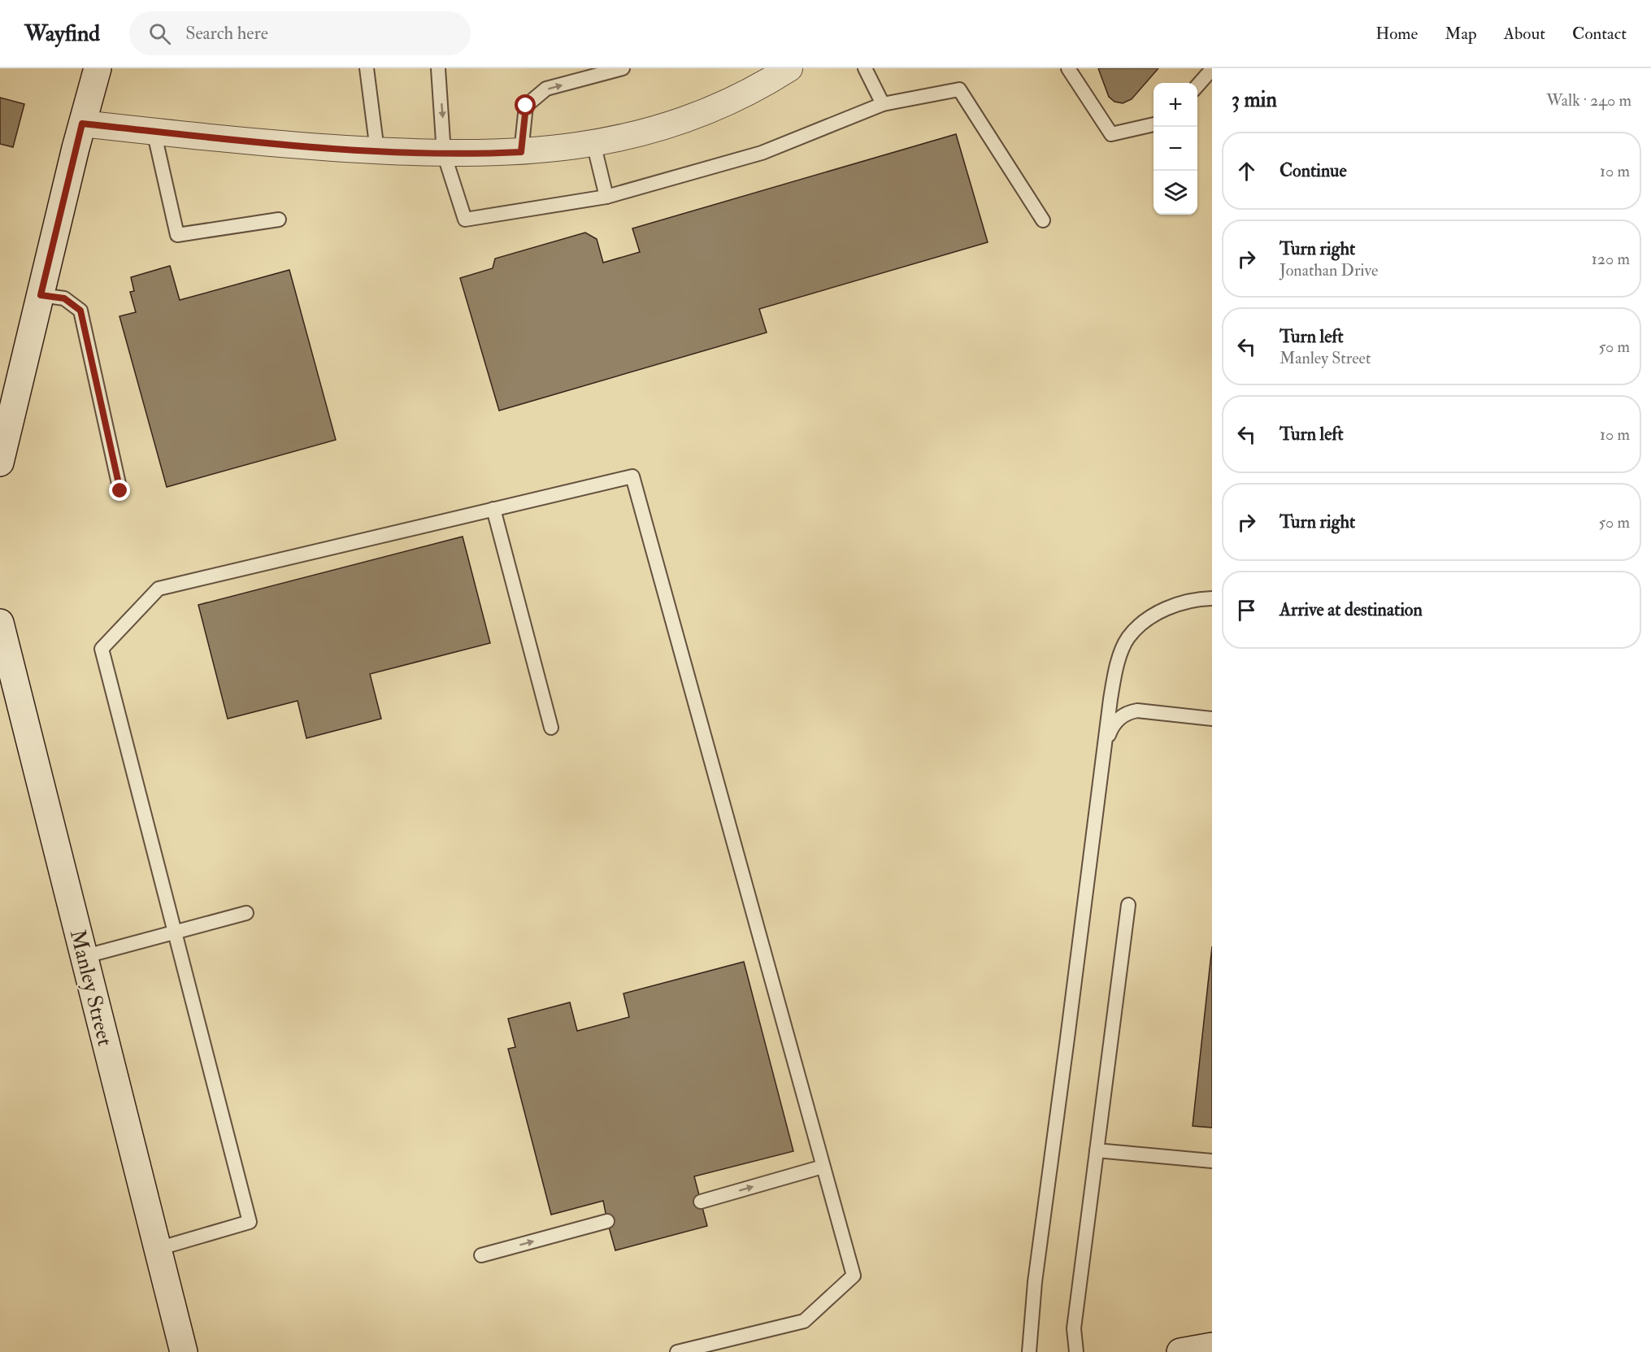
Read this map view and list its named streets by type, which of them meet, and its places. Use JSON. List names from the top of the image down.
{
  "streets": {
    "main road": ["Manley Street"]
  },
  "page": {
    "header": "Wayfind",
    "search": "Search here",
    "nav": [
      "Home",
      "Map",
      "About",
      "Contact"
    ],
    "heading": ["3 min", "Walk · 240 m"],
    "map_buttons": ["+", "−"],
    "list": [
      ["Continue", "10 m"],
      ["Turn right", "Jonathan Drive", "120 m"],
      ["Turn left", "Manley Street", "50 m"],
      ["Turn left", "10 m"],
      ["Turn right", "50 m"],
      "Arrive at destination"
    ]
  }
}
